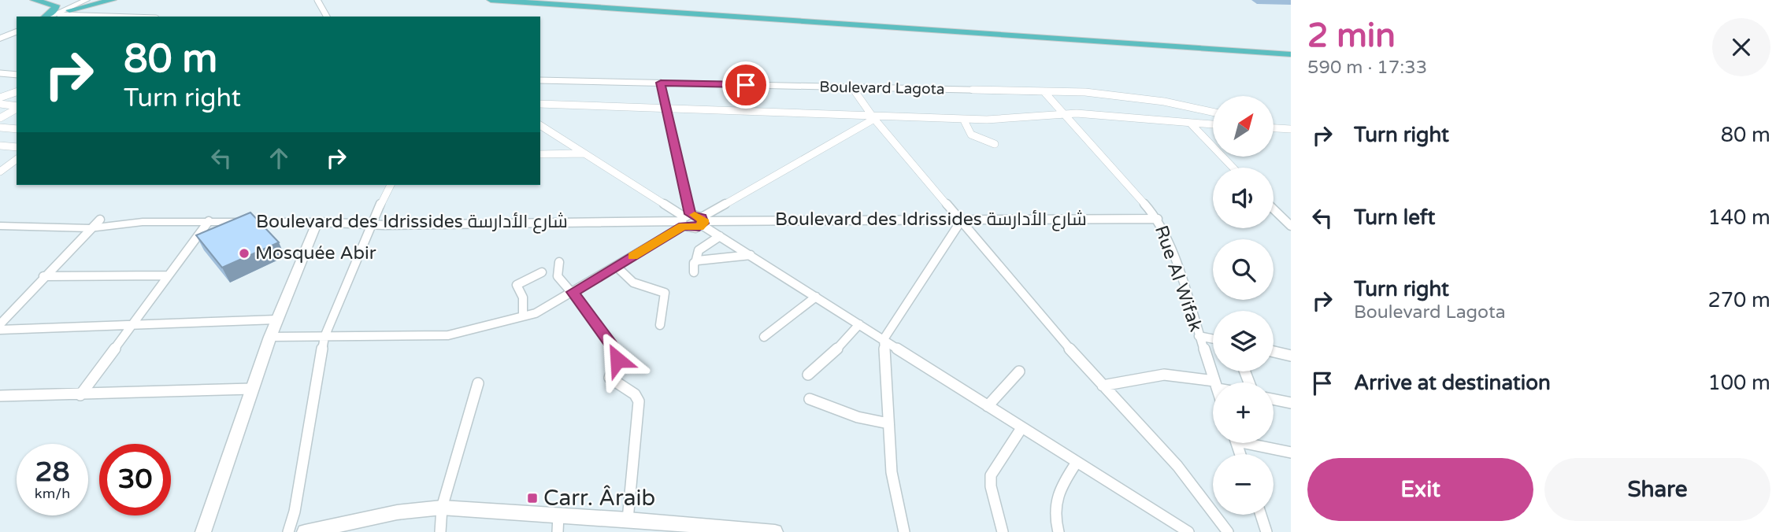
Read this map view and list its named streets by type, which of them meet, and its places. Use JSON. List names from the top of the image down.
{
  "streets": {
    "street": ["Boulevard Lagota", "Boulevard des Idrissides شارع الأدارسة", "Rue Al Wifak"]
  },
  "crossings": [
    ["Boulevard Lagota", "Rue Al Wifak"],
    ["Boulevard des Idrissides شارع الأدارسة", "Rue Al Wifak"]
  ],
  "places": {
    "other": ["Mosquée Abir"],
    "transit": ["Carr. Âraib"]
  },
  "north": "top right",
  "page": {
    "heading": ["2 min", "590 m · 17:33"],
    "turn": ["80 m", "Turn right"],
    "list": [
      {
        "name": "Turn right",
        "value": "80 m"
      },
      {
        "name": "Turn left",
        "value": "140 m"
      },
      {
        "name": "Turn right",
        "note": "Boulevard Lagota",
        "value": "270 m"
      },
      {
        "name": "Arrive at destination",
        "value": "100 m"
      }
    ],
    "map_buttons": ["+", "−"],
    "speed": "28 km/h",
    "limit": "30",
    "buttons": ["Exit", "Share"]
  }
}
